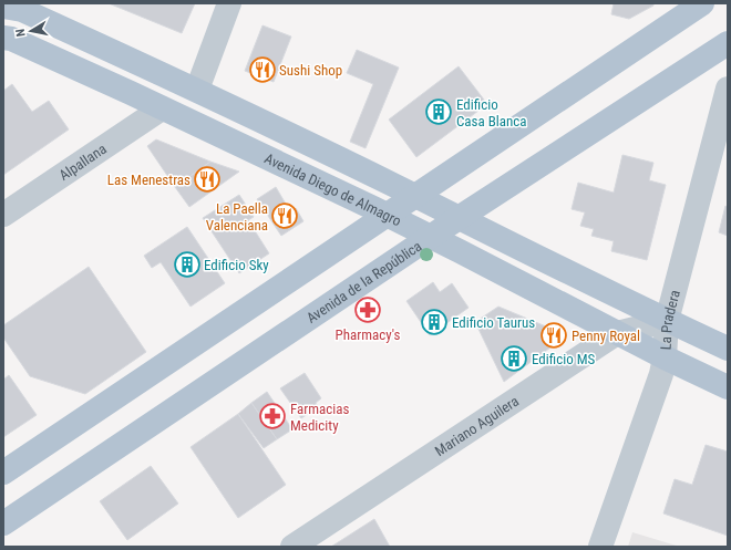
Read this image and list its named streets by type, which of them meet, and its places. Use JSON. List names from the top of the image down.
{
  "streets": {
    "main road": ["Avenida Diego de Almagro", "Avenida de la República"],
    "street": ["Alpallana", "La Pradera", "Mariano Aguilera"]
  },
  "crossings": [
    ["Alpallana", "Avenida Diego de Almagro"],
    ["Avenida Diego de Almagro", "Avenida de la República"],
    ["Avenida Diego de Almagro", "La Pradera"],
    ["Avenida Diego de Almagro", "Mariano Aguilera"],
    ["La Pradera", "Mariano Aguilera"]
  ],
  "places": {
    "restaurant": [
      "Sushi Shop",
      "Las Menestras",
      "La Paella Valenciana",
      "Penny Royal"
    ],
    "building": [
      "Edificio Casa Blanca",
      "Edificio Sky",
      "Edificio Taurus",
      "Edificio MS"
    ],
    "pharmacy": ["Pharmacy's", "Farmacias Medicity"]
  },
  "north": "left"
}
